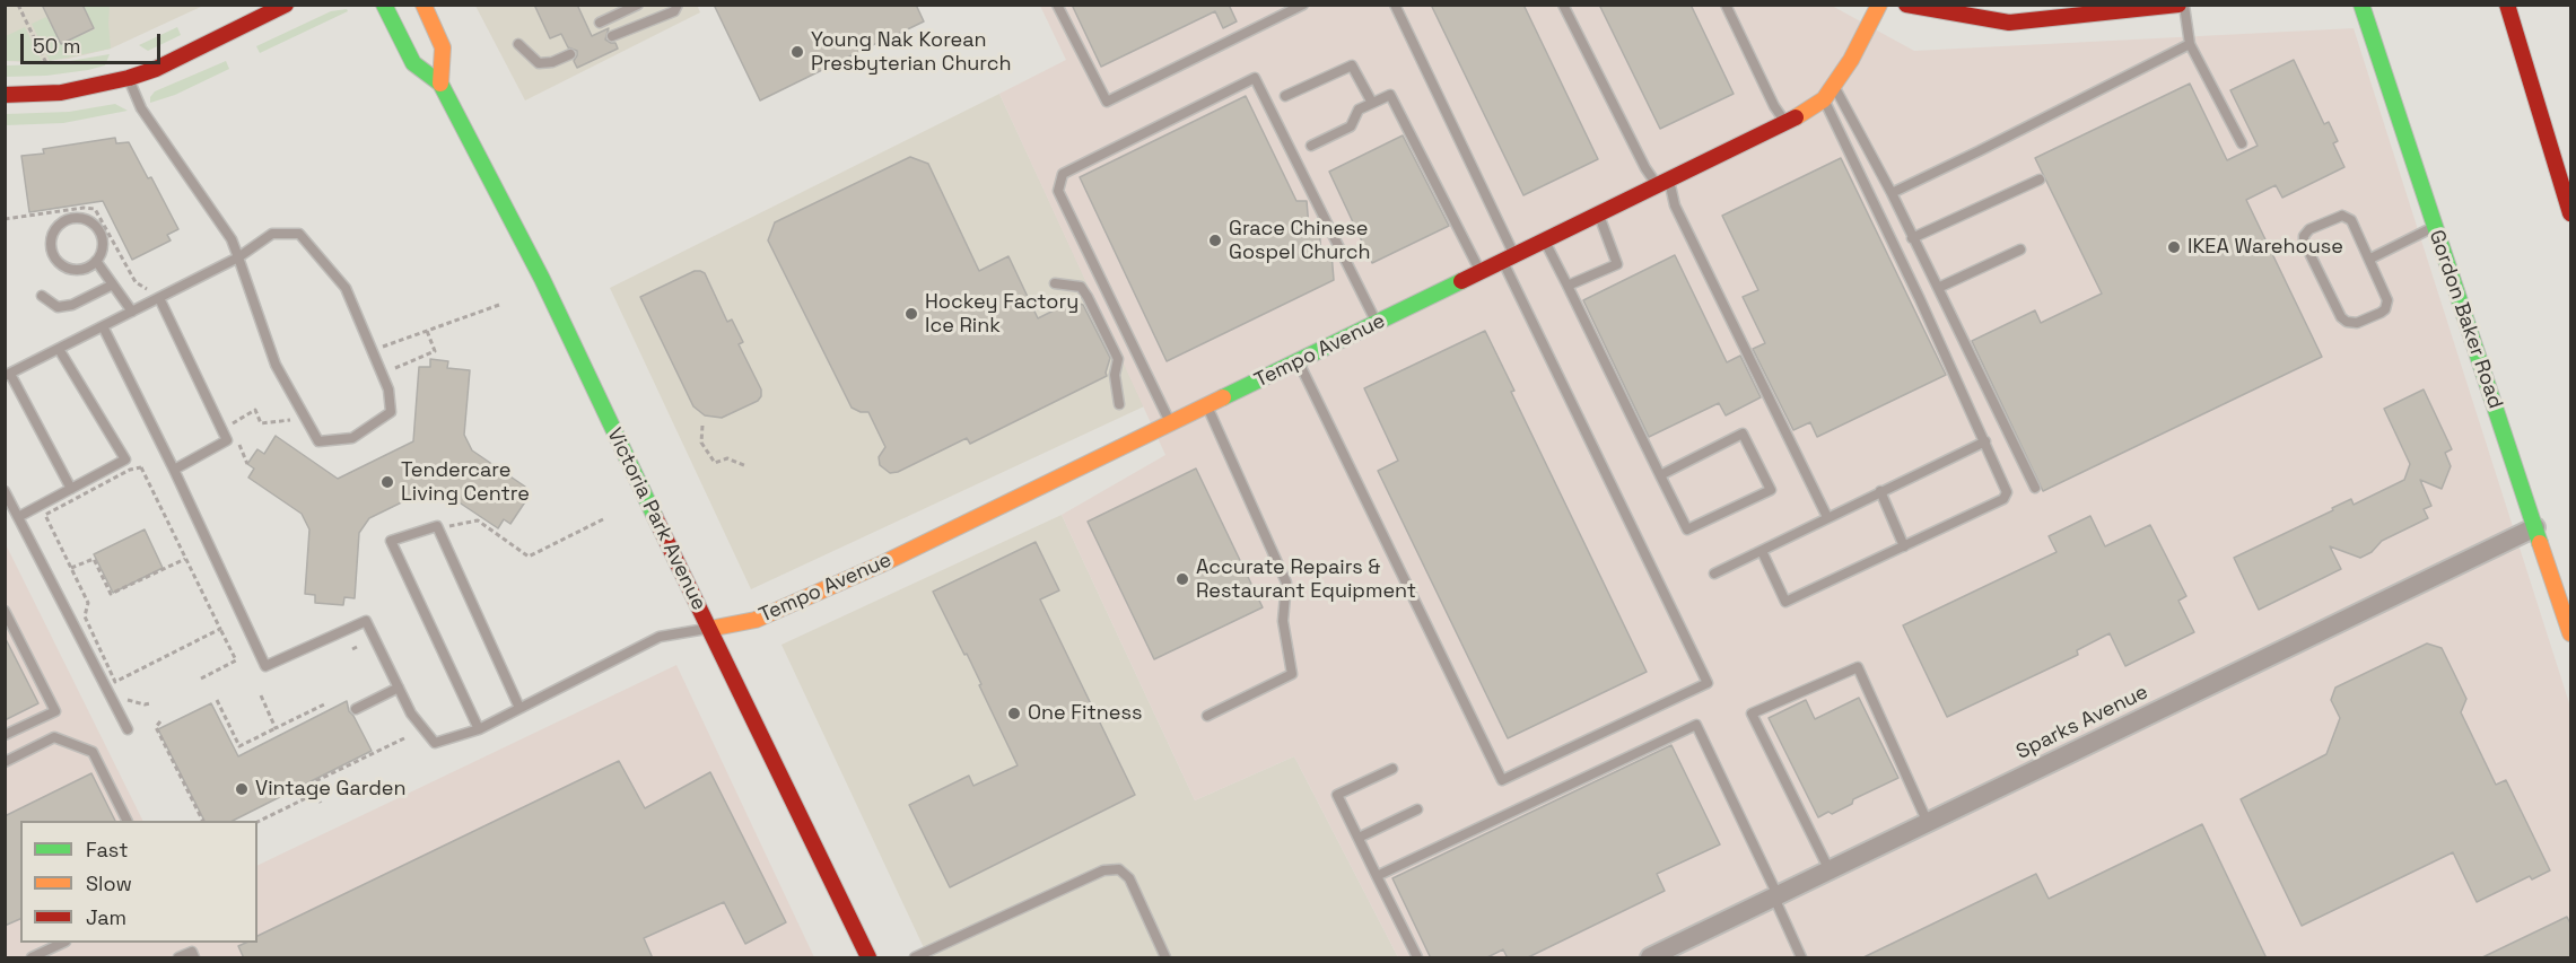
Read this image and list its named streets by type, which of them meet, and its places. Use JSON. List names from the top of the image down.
{
  "streets": {
    "main road": ["Gordon Baker Road", "Tempo Avenue", "Victoria Park Avenue"],
    "street": ["Sparks Avenue"]
  },
  "crossings": [
    ["Gordon Baker Road", "Sparks Avenue"],
    ["Tempo Avenue", "Victoria Park Avenue"]
  ],
  "places": [
    "Young Nak Korean Presbyterian Church",
    "Grace Chinese Gospel Church",
    "IKEA Warehouse",
    "Hockey Factory Ice Rink",
    "Tendercare Living Centre",
    "Accurate Repairs & Restaurant Equipment",
    "One Fitness",
    "Vintage Garden"
  ],
  "legend": ["Fast", "Slow", "Jam"],
  "scale_bar": "50 m"
}
